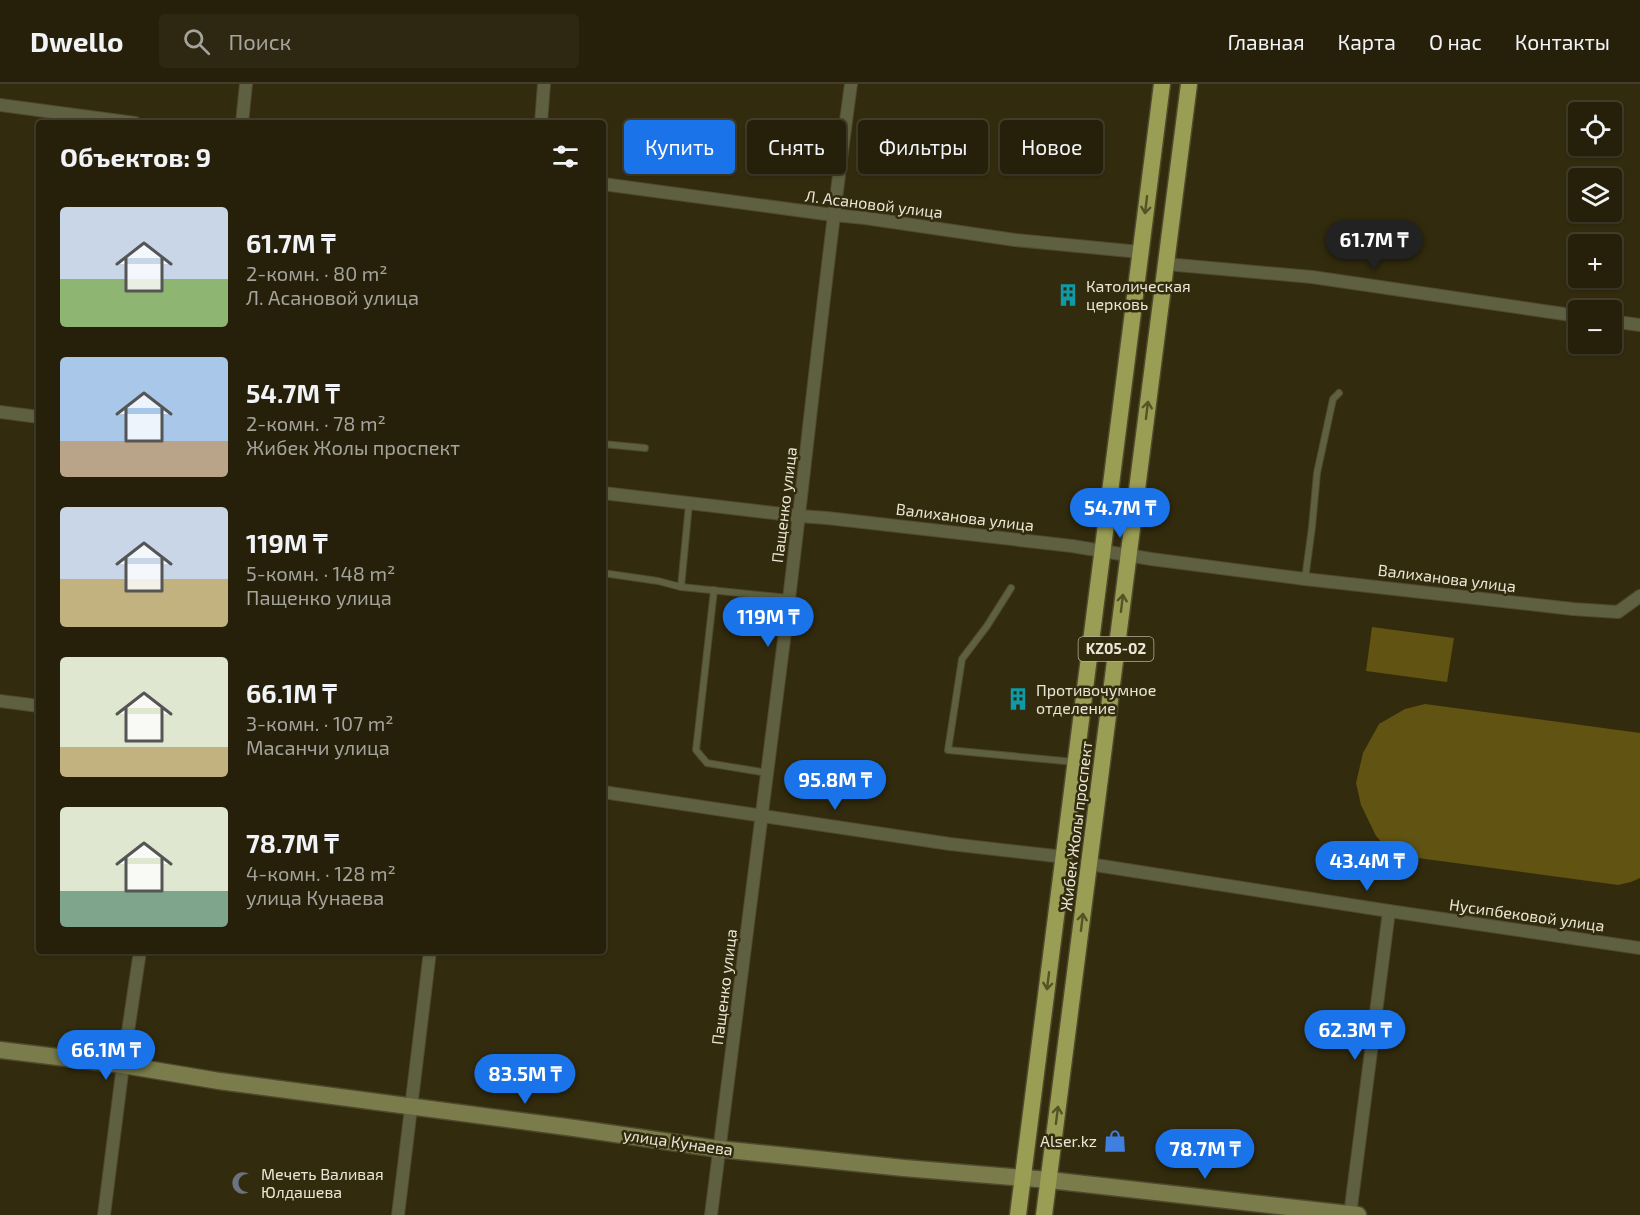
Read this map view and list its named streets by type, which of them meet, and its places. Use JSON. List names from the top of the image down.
{
  "streets": {
    "highway": ["KZ05-02", "Жибек Жолы проспект"],
    "main road": ["улица Кунаева"],
    "street": [
      "Л. Асановой улица",
      "Пащенко улица",
      "Валиханова улица",
      "Нусипбековой улица"
    ]
  },
  "crossings": [
    ["Л. Асановой улица", "Пащенко улица"],
    ["Л. Асановой улица", "Жибек Жолы проспект"],
    ["Пащенко улица", "Валиханова улица"],
    ["Пащенко улица", "улица Кунаева"],
    ["Валиханова улица", "Жибек Жолы проспект"],
    ["Жибек Жолы проспект", "Нусипбековой улица"],
    ["Жибек Жолы проспект", "улица Кунаева"]
  ],
  "places": {
    "building": ["Католическая церковь", "Противочумное отделение"],
    "shop": ["Alser.kz"],
    "mosque": ["Мечеть Валивая Юлдашева"]
  },
  "page": {
    "header": "Dwello",
    "search": "Поиск",
    "nav": [
      "Главная",
      "Карта",
      "О нас",
      "Контакты"
    ],
    "map_buttons": ["+", "−"],
    "chip": [
      "Купить",
      "Снять",
      "Фильтры",
      "Новое"
    ],
    "heading": "Объектов: 9",
    "list": [
      {
        "name": "61.7M ₸",
        "note": "2-комн. · 80 m² · Л. Асановой улица"
      },
      {
        "name": "54.7M ₸",
        "note": "2-комн. · 78 m² · Жибек Жолы проспект"
      },
      {
        "name": "119M ₸",
        "note": "5-комн. · 148 m² · Пащенко улица"
      },
      {
        "name": "66.1M ₸",
        "note": "3-комн. · 107 m² · Масанчи улица"
      },
      {
        "name": "78.7M ₸",
        "note": "4-комн. · 128 m² · улица Кунаева"
      }
    ],
    "price": [
      "61.7M ₸",
      "54.7M ₸",
      "119M ₸",
      "95.8M ₸",
      "43.4M ₸",
      "62.3M ₸",
      "66.1M ₸",
      "83.5M ₸",
      "78.7M ₸"
    ]
  }
}
